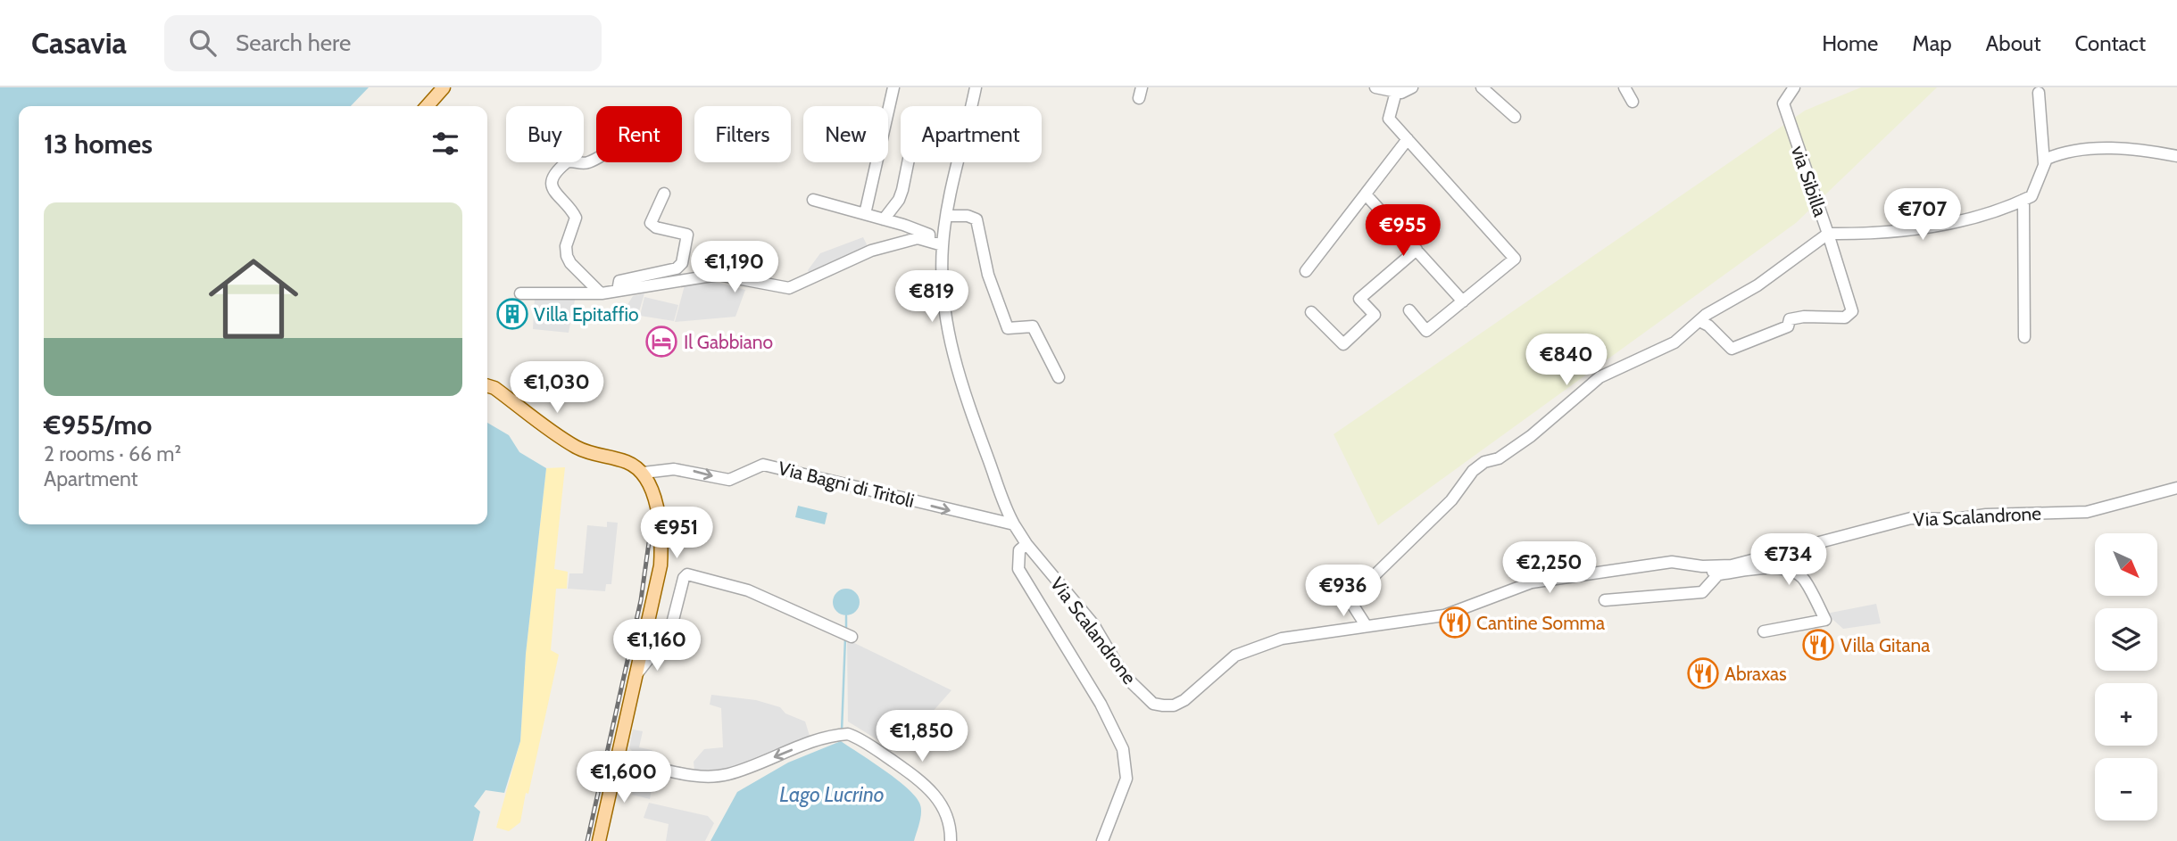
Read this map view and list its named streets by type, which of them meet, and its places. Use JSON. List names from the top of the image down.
{
  "streets": {
    "street": ["via Sibilla", "Via Bagni di Tritoli", "Via Scalandrone"]
  },
  "one_way": ["Via Bagni di Tritoli"],
  "water": ["Lago Lucrino"],
  "places": {
    "building": ["Villa Epitaffio"],
    "hotel": ["Il Gabbiano"],
    "restaurant": ["Cantine Somma", "Villa Gitana", "Abraxas"]
  },
  "north": "bottom right",
  "page": {
    "header": "Casavia",
    "search": "Search here",
    "nav": [
      "Home",
      "Map",
      "About",
      "Contact"
    ],
    "chip": [
      "Buy",
      "Rent",
      "Filters",
      "New",
      "Apartment"
    ],
    "heading": "13 homes",
    "list": [
      {
        "name": "€955/mo",
        "note": "2 rooms · 66 m² · Apartment"
      }
    ],
    "price": [
      "€707",
      "€955",
      "€1,190",
      "€819",
      "€840",
      "€1,030",
      "€951",
      "€734",
      "€2,250",
      "€936",
      "€1,160",
      "€1,850",
      "€1,600"
    ],
    "map_buttons": ["+", "−"]
  }
}
